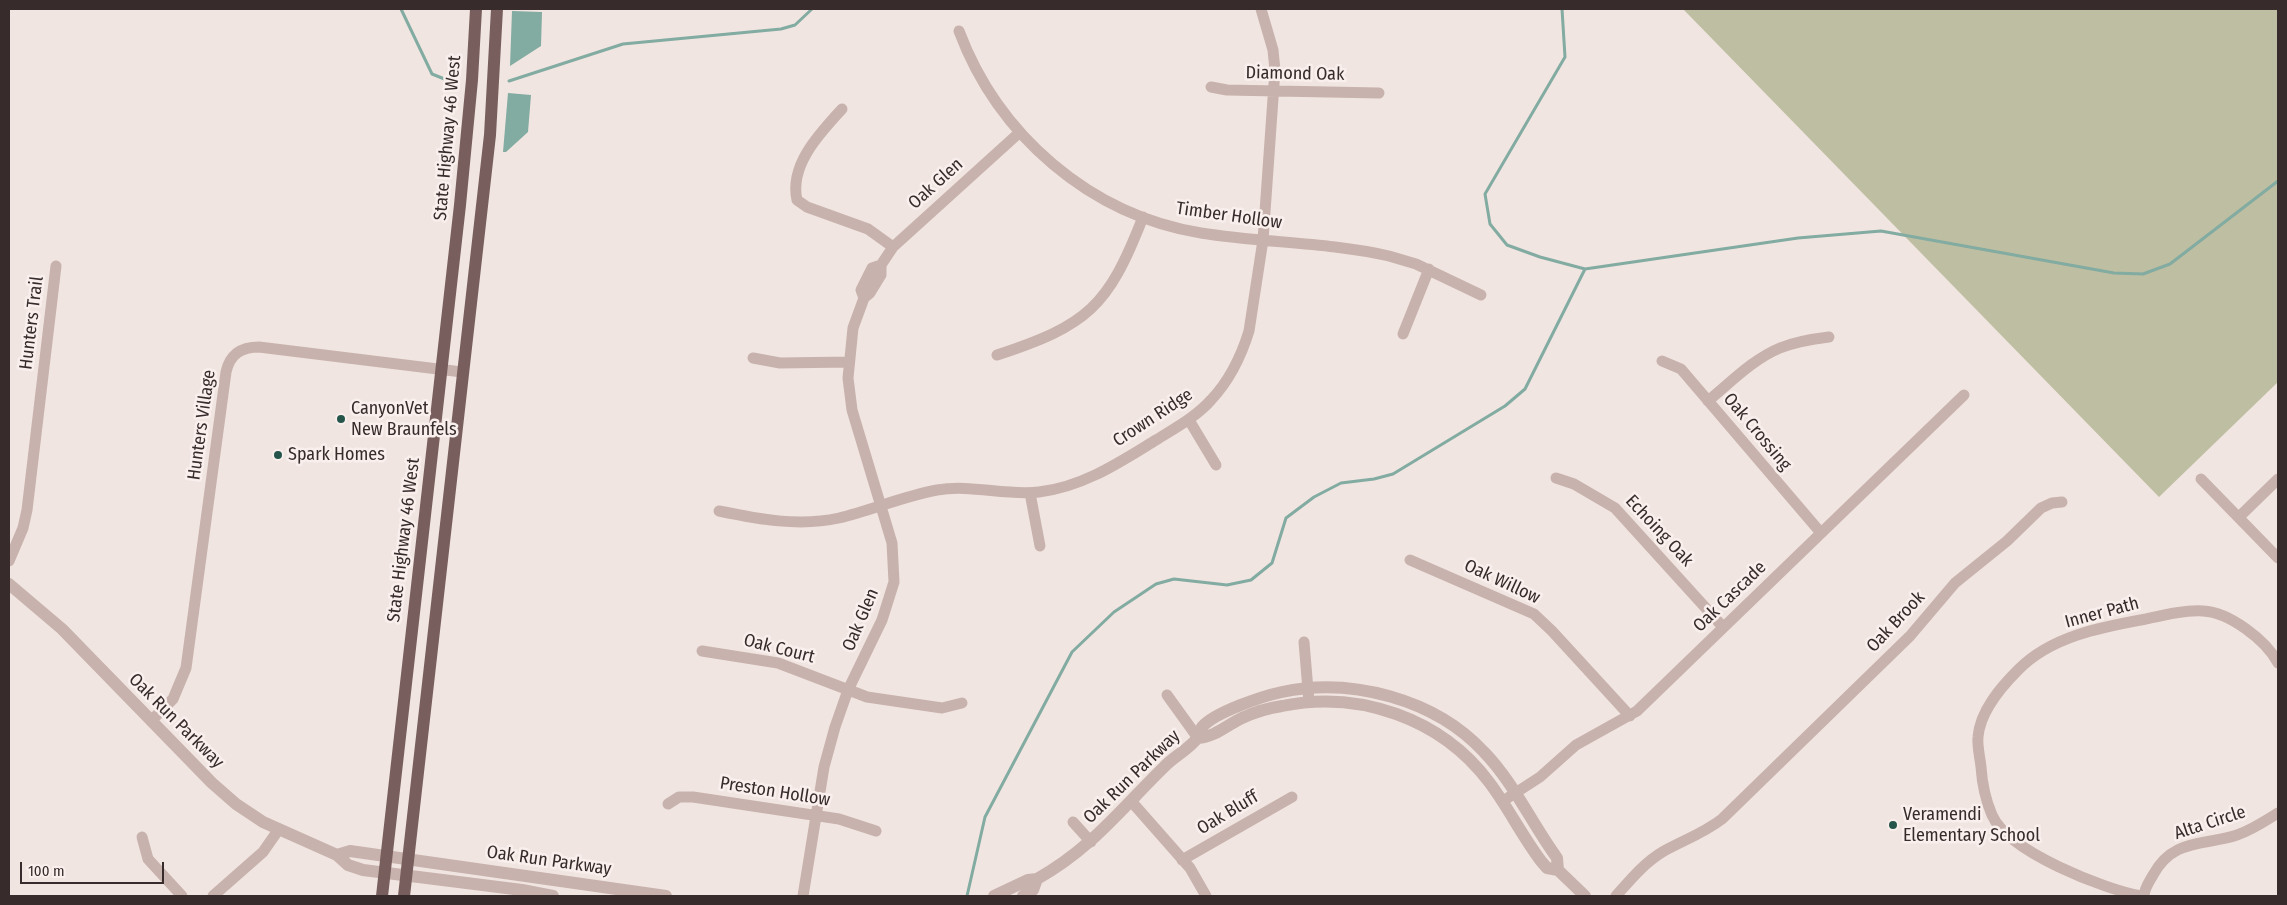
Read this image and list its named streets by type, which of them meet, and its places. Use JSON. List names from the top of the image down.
{
  "streets": {
    "main road": ["State Highway 46 West"],
    "street": [
      "Diamond Oak",
      "Oak Glen",
      "Timber Hollow",
      "Hunters Trail",
      "Crown Ridge",
      "Hunters Village",
      "Oak Crossing",
      "Echoing Oak",
      "Oak Willow",
      "Oak Cascade",
      "Inner Path",
      "Oak Brook",
      "Oak Court",
      "Oak Run Parkway",
      "Preston Hollow",
      "Oak Bluff",
      "Alta Circle"
    ]
  },
  "crossings": [
    ["Diamond Oak", "Crown Ridge"],
    ["State Highway 46 West", "Hunters Village"],
    ["State Highway 46 West", "Oak Run Parkway"],
    ["Oak Glen", "Timber Hollow"],
    ["Oak Glen", "Crown Ridge"],
    ["Oak Glen", "Oak Court"],
    ["Oak Glen", "Preston Hollow"],
    ["Timber Hollow", "Crown Ridge"],
    ["Hunters Village", "Oak Run Parkway"],
    ["Oak Crossing", "Oak Cascade"],
    ["Echoing Oak", "Oak Cascade"],
    ["Oak Willow", "Oak Cascade"],
    ["Oak Cascade", "Oak Run Parkway"],
    ["Inner Path", "Alta Circle"]
  ],
  "places": ["CanyonVet New Braunfels", "Spark Homes", "Veramendi Elementary School"],
  "scale_bar": "100 m"
}
